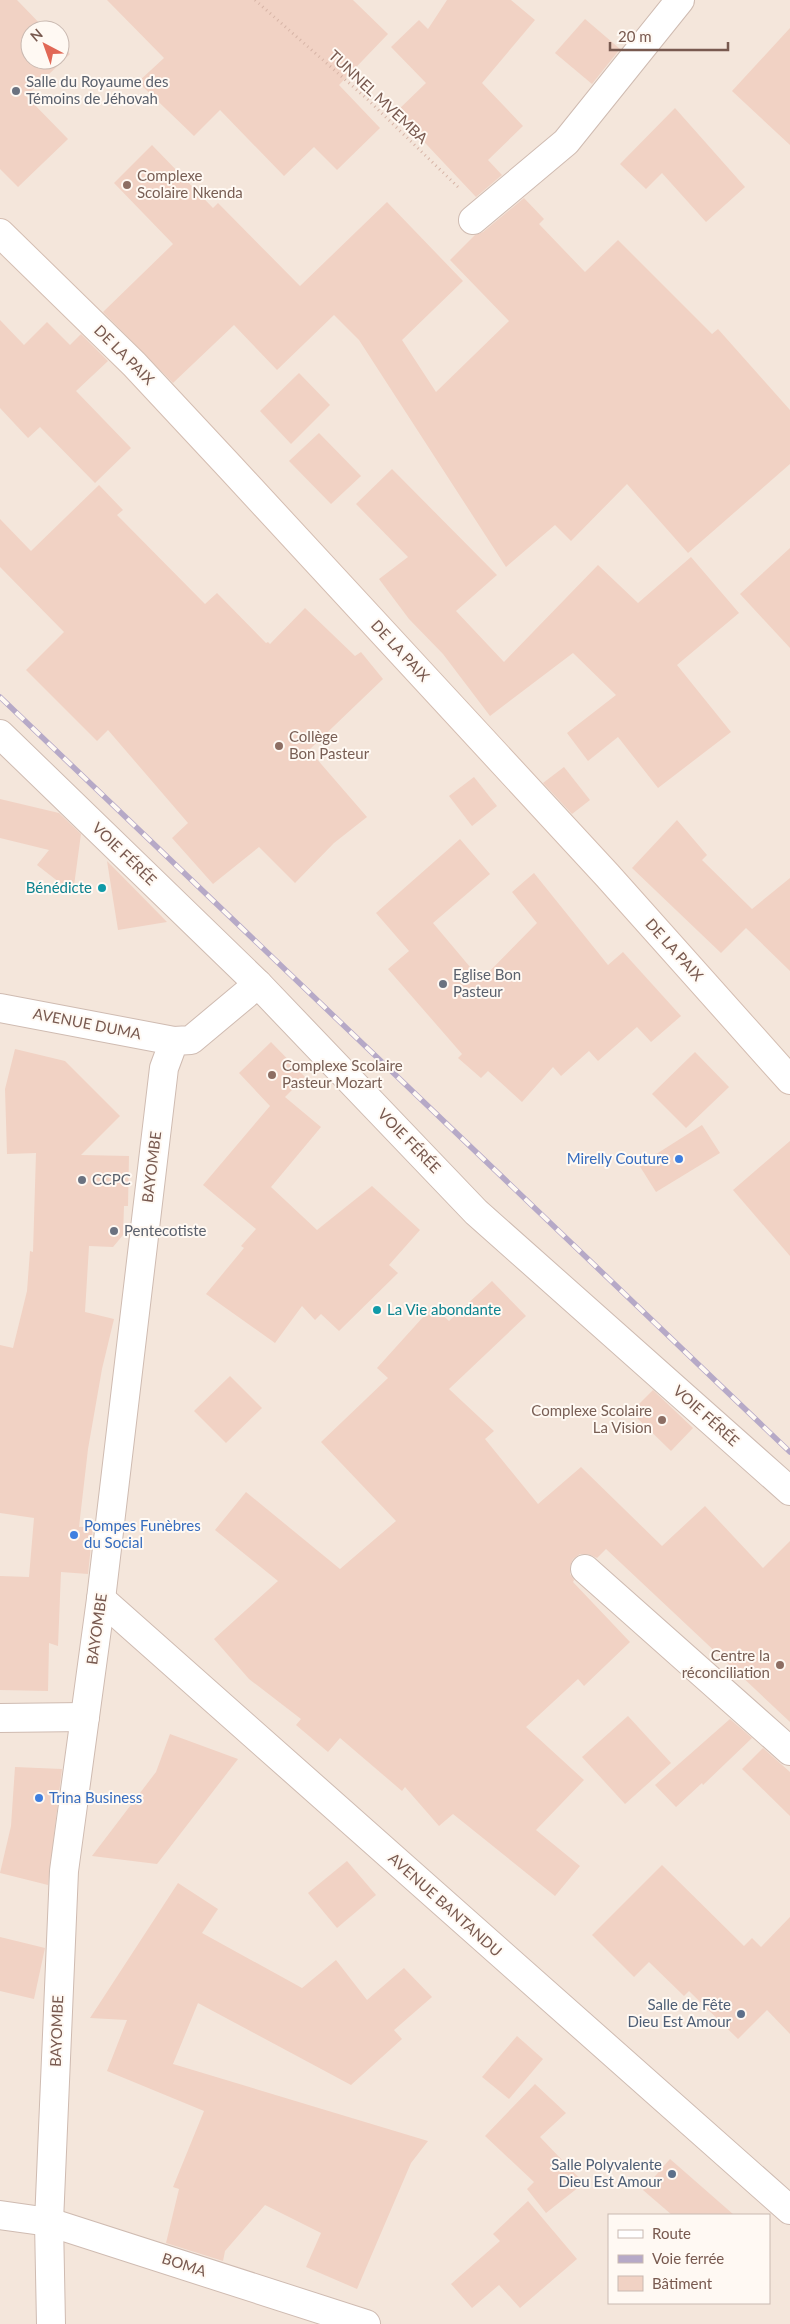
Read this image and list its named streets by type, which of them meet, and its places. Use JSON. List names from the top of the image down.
{
  "streets": {
    "street": [
      "DE LA PAIX",
      "VOIE FÉRÉE",
      "AVENUE DUMA",
      "BAYOMBE",
      "AVENUE BANTANDU",
      "BOMA"
    ],
    "path": ["TUNNEL MVEMBA"]
  },
  "crossings": [
    ["AVENUE DUMA", "BAYOMBE"],
    ["BAYOMBE", "AVENUE BANTANDU"],
    ["BAYOMBE", "BOMA"]
  ],
  "places": [
    "Salle du Royaume des Témoins de Jéhovah",
    "Complexe Scolaire Nkenda",
    "Collège Bon Pasteur",
    "Bénédicte",
    "Eglise Bon Pasteur",
    "Complexe Scolaire Pasteur Mozart",
    "Mirelly Couture",
    "CCPC",
    "Pentecotiste",
    "La Vie abondante",
    "Complexe Scolaire La Vision",
    "Pompes Funèbres du Social",
    "Centre la réconciliation",
    "Trina Business",
    "Salle de Fête Dieu Est Amour",
    "Salle Polyvalente Dieu Est Amour"
  ],
  "legend": ["Route", "Voie ferrée", "Bâtiment"],
  "scale_bar": "20 m",
  "north": "top left"
}
